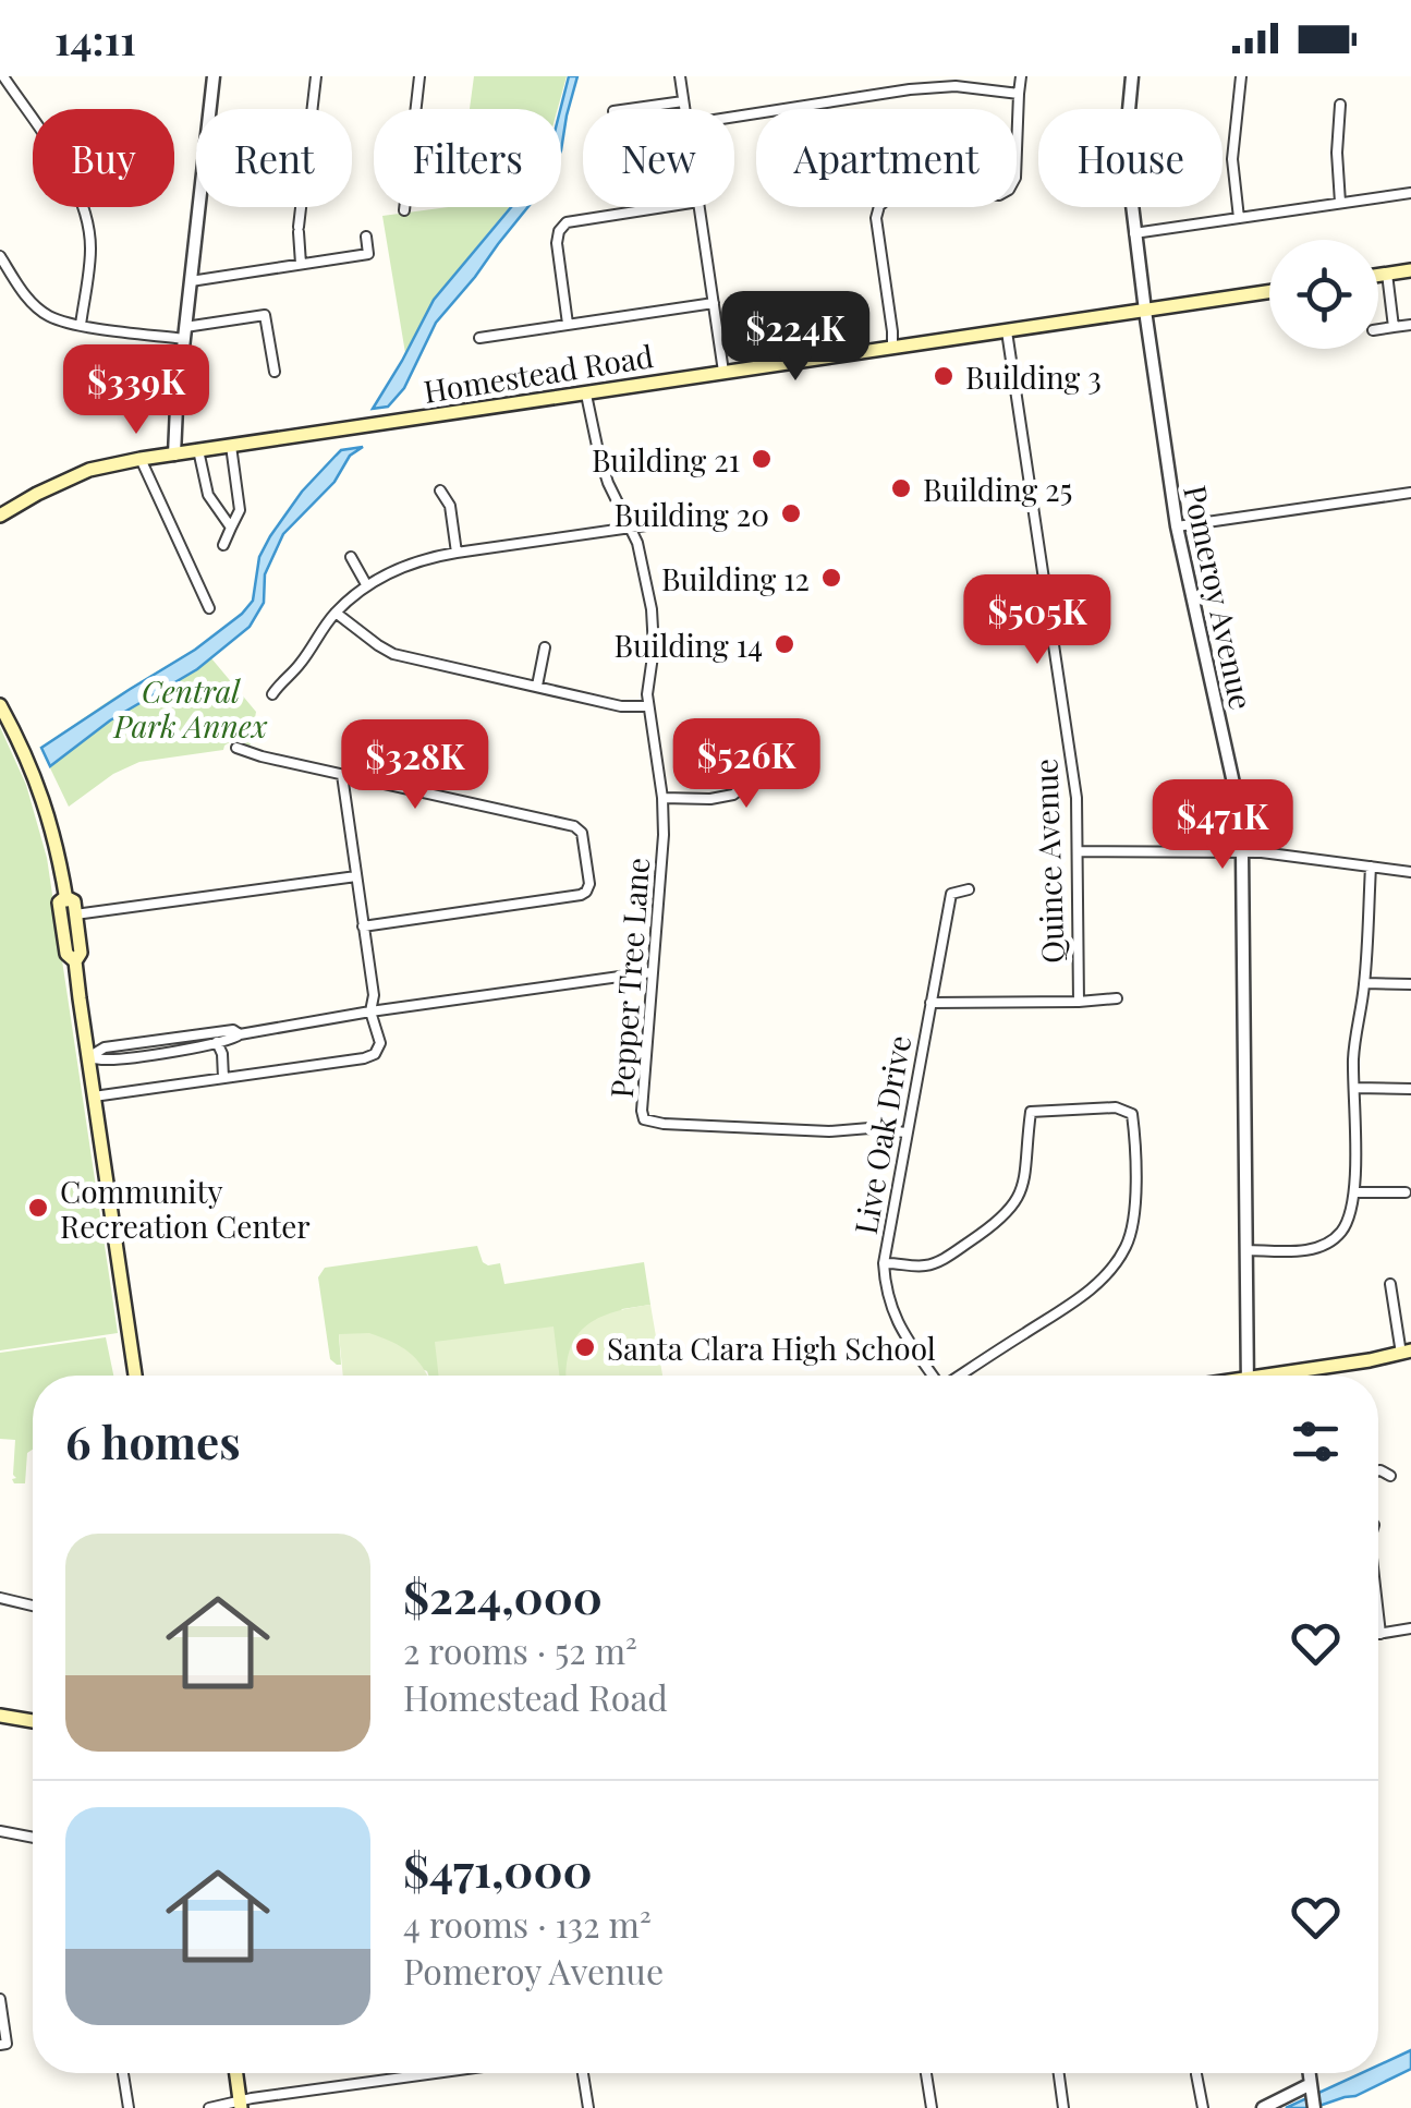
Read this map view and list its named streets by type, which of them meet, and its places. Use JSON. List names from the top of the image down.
{
  "streets": {
    "main road": ["Homestead Road"],
    "street": [
      "Pomeroy Avenue",
      "Quince Avenue",
      "Pepper Tree Lane",
      "Live Oak Drive"
    ]
  },
  "crossings": [
    ["Homestead Road", "Pomeroy Avenue"],
    ["Homestead Road", "Quince Avenue"],
    ["Homestead Road", "Pepper Tree Lane"],
    ["Pepper Tree Lane", "Live Oak Drive"]
  ],
  "parks": ["Central Park Annex"],
  "places": [
    "Building 3",
    "Building 21",
    "Building 25",
    "Building 20",
    "Building 12",
    "Building 14",
    "Community Recreation Center",
    "Santa Clara High School"
  ],
  "page": {
    "status": "14:11",
    "chip": [
      "Buy",
      "Rent",
      "Filters",
      "New",
      "Apartment",
      "House"
    ],
    "price": [
      "$224K",
      "$339K",
      "$505K",
      "$526K",
      "$328K",
      "$471K"
    ],
    "heading": "6 homes",
    "list": [
      {
        "name": "$224,000",
        "note": "2 rooms · 52 m² · Homestead Road"
      },
      {
        "name": "$471,000",
        "note": "4 rooms · 132 m² · Pomeroy Avenue"
      }
    ]
  }
}
